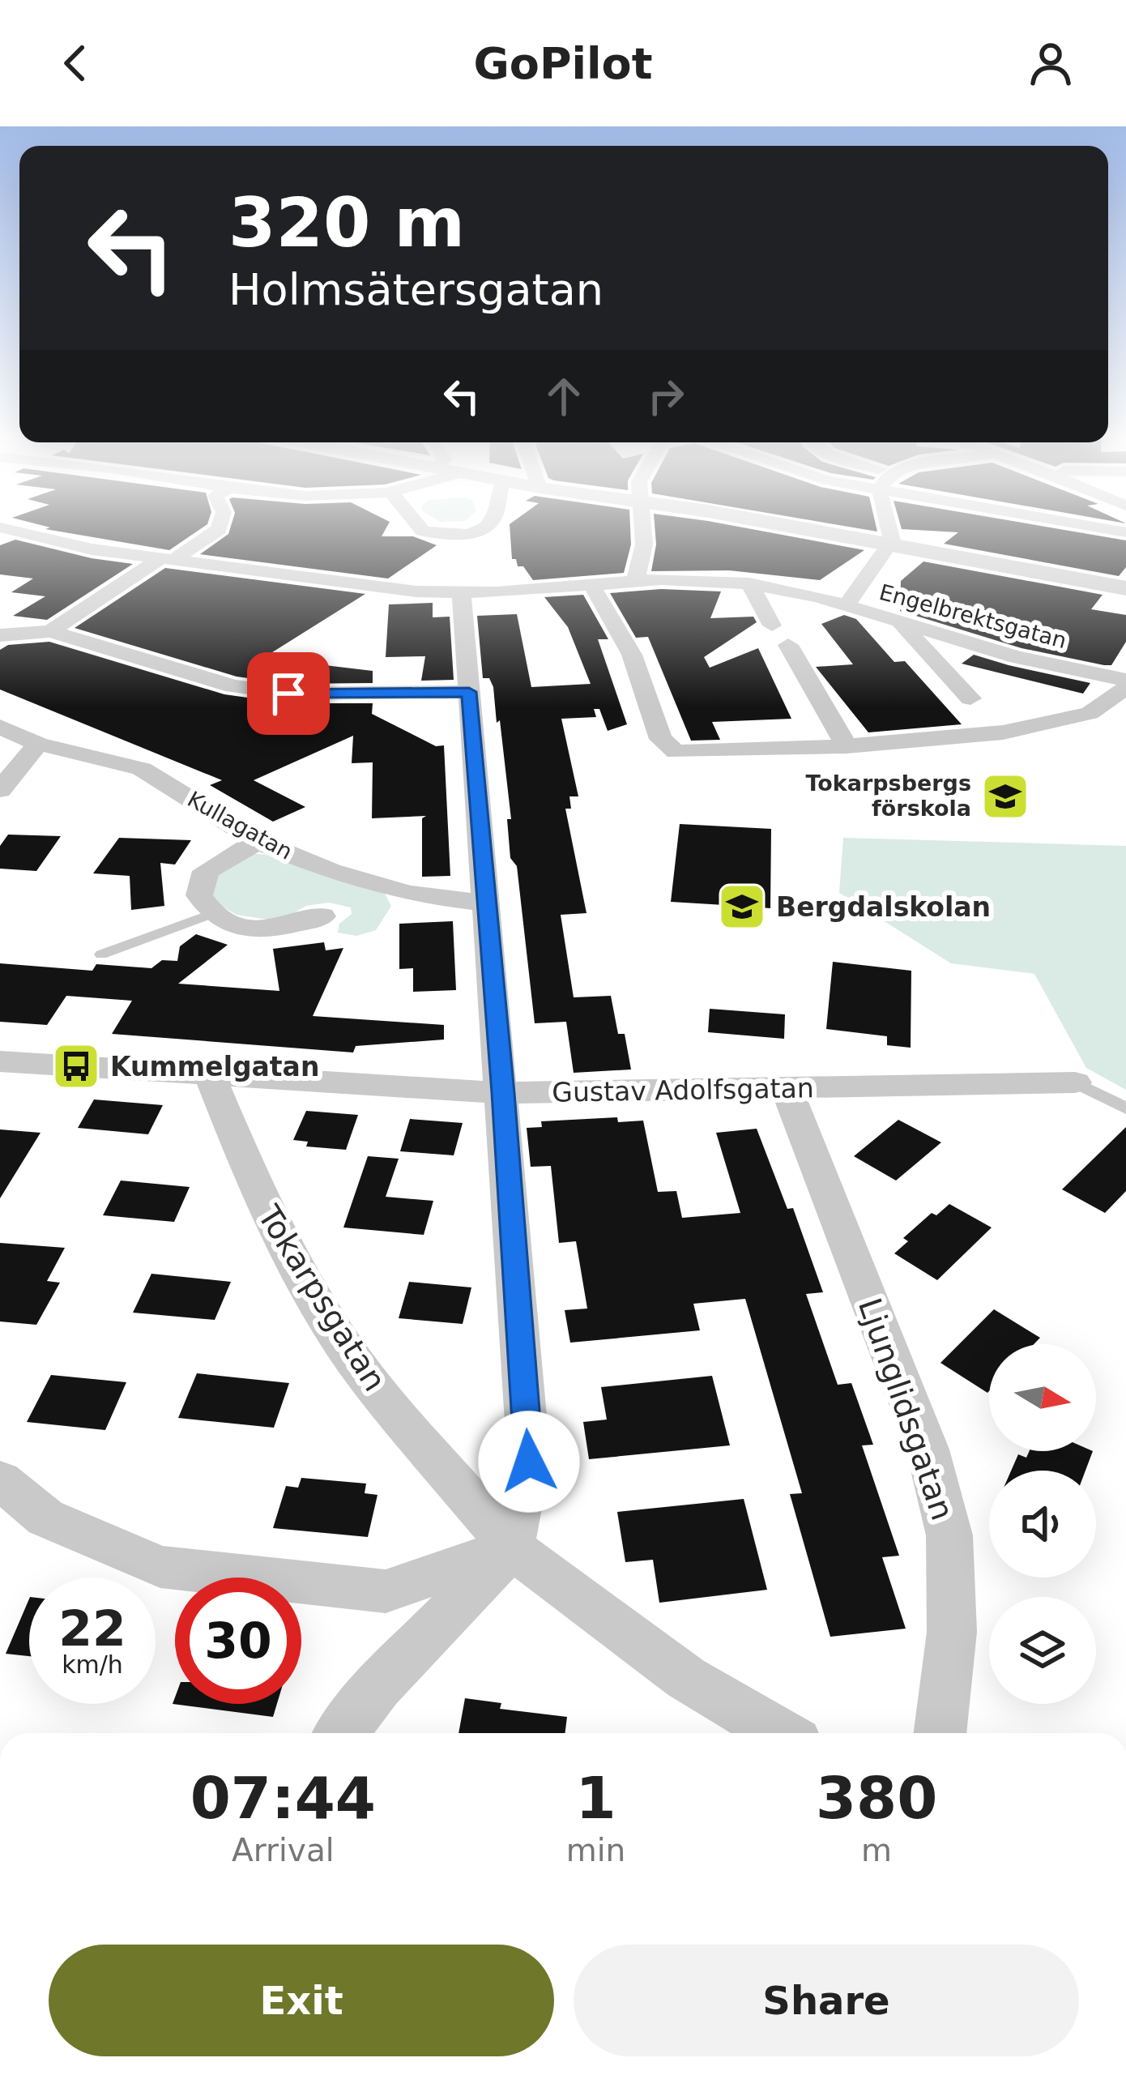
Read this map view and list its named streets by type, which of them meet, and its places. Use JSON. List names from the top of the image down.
{
  "streets": {
    "street": [
      "Engelbrektsgatan",
      "Kullagatan",
      "Gustav Adolfsgatan",
      "Tokarpsgatan",
      "Ljunglidsgatan"
    ]
  },
  "crossings": [
    ["Gustav Adolfsgatan", "Tokarpsgatan"],
    ["Gustav Adolfsgatan", "Ljunglidsgatan"]
  ],
  "places": {
    "school or university": ["Tokarpsbergs förskola", "Bergdalskolan"],
    "bus stop": ["Kummelgatan"]
  },
  "north": "right",
  "page": {
    "header": "GoPilot",
    "turn": ["320 m", "Holmsätersgatan"],
    "speed": "22 km/h",
    "limit": "30",
    "eta": [
      "07:44",
      "Arrival",
      "1",
      "min",
      "380",
      "m"
    ],
    "buttons": ["Exit", "Share"]
  }
}
